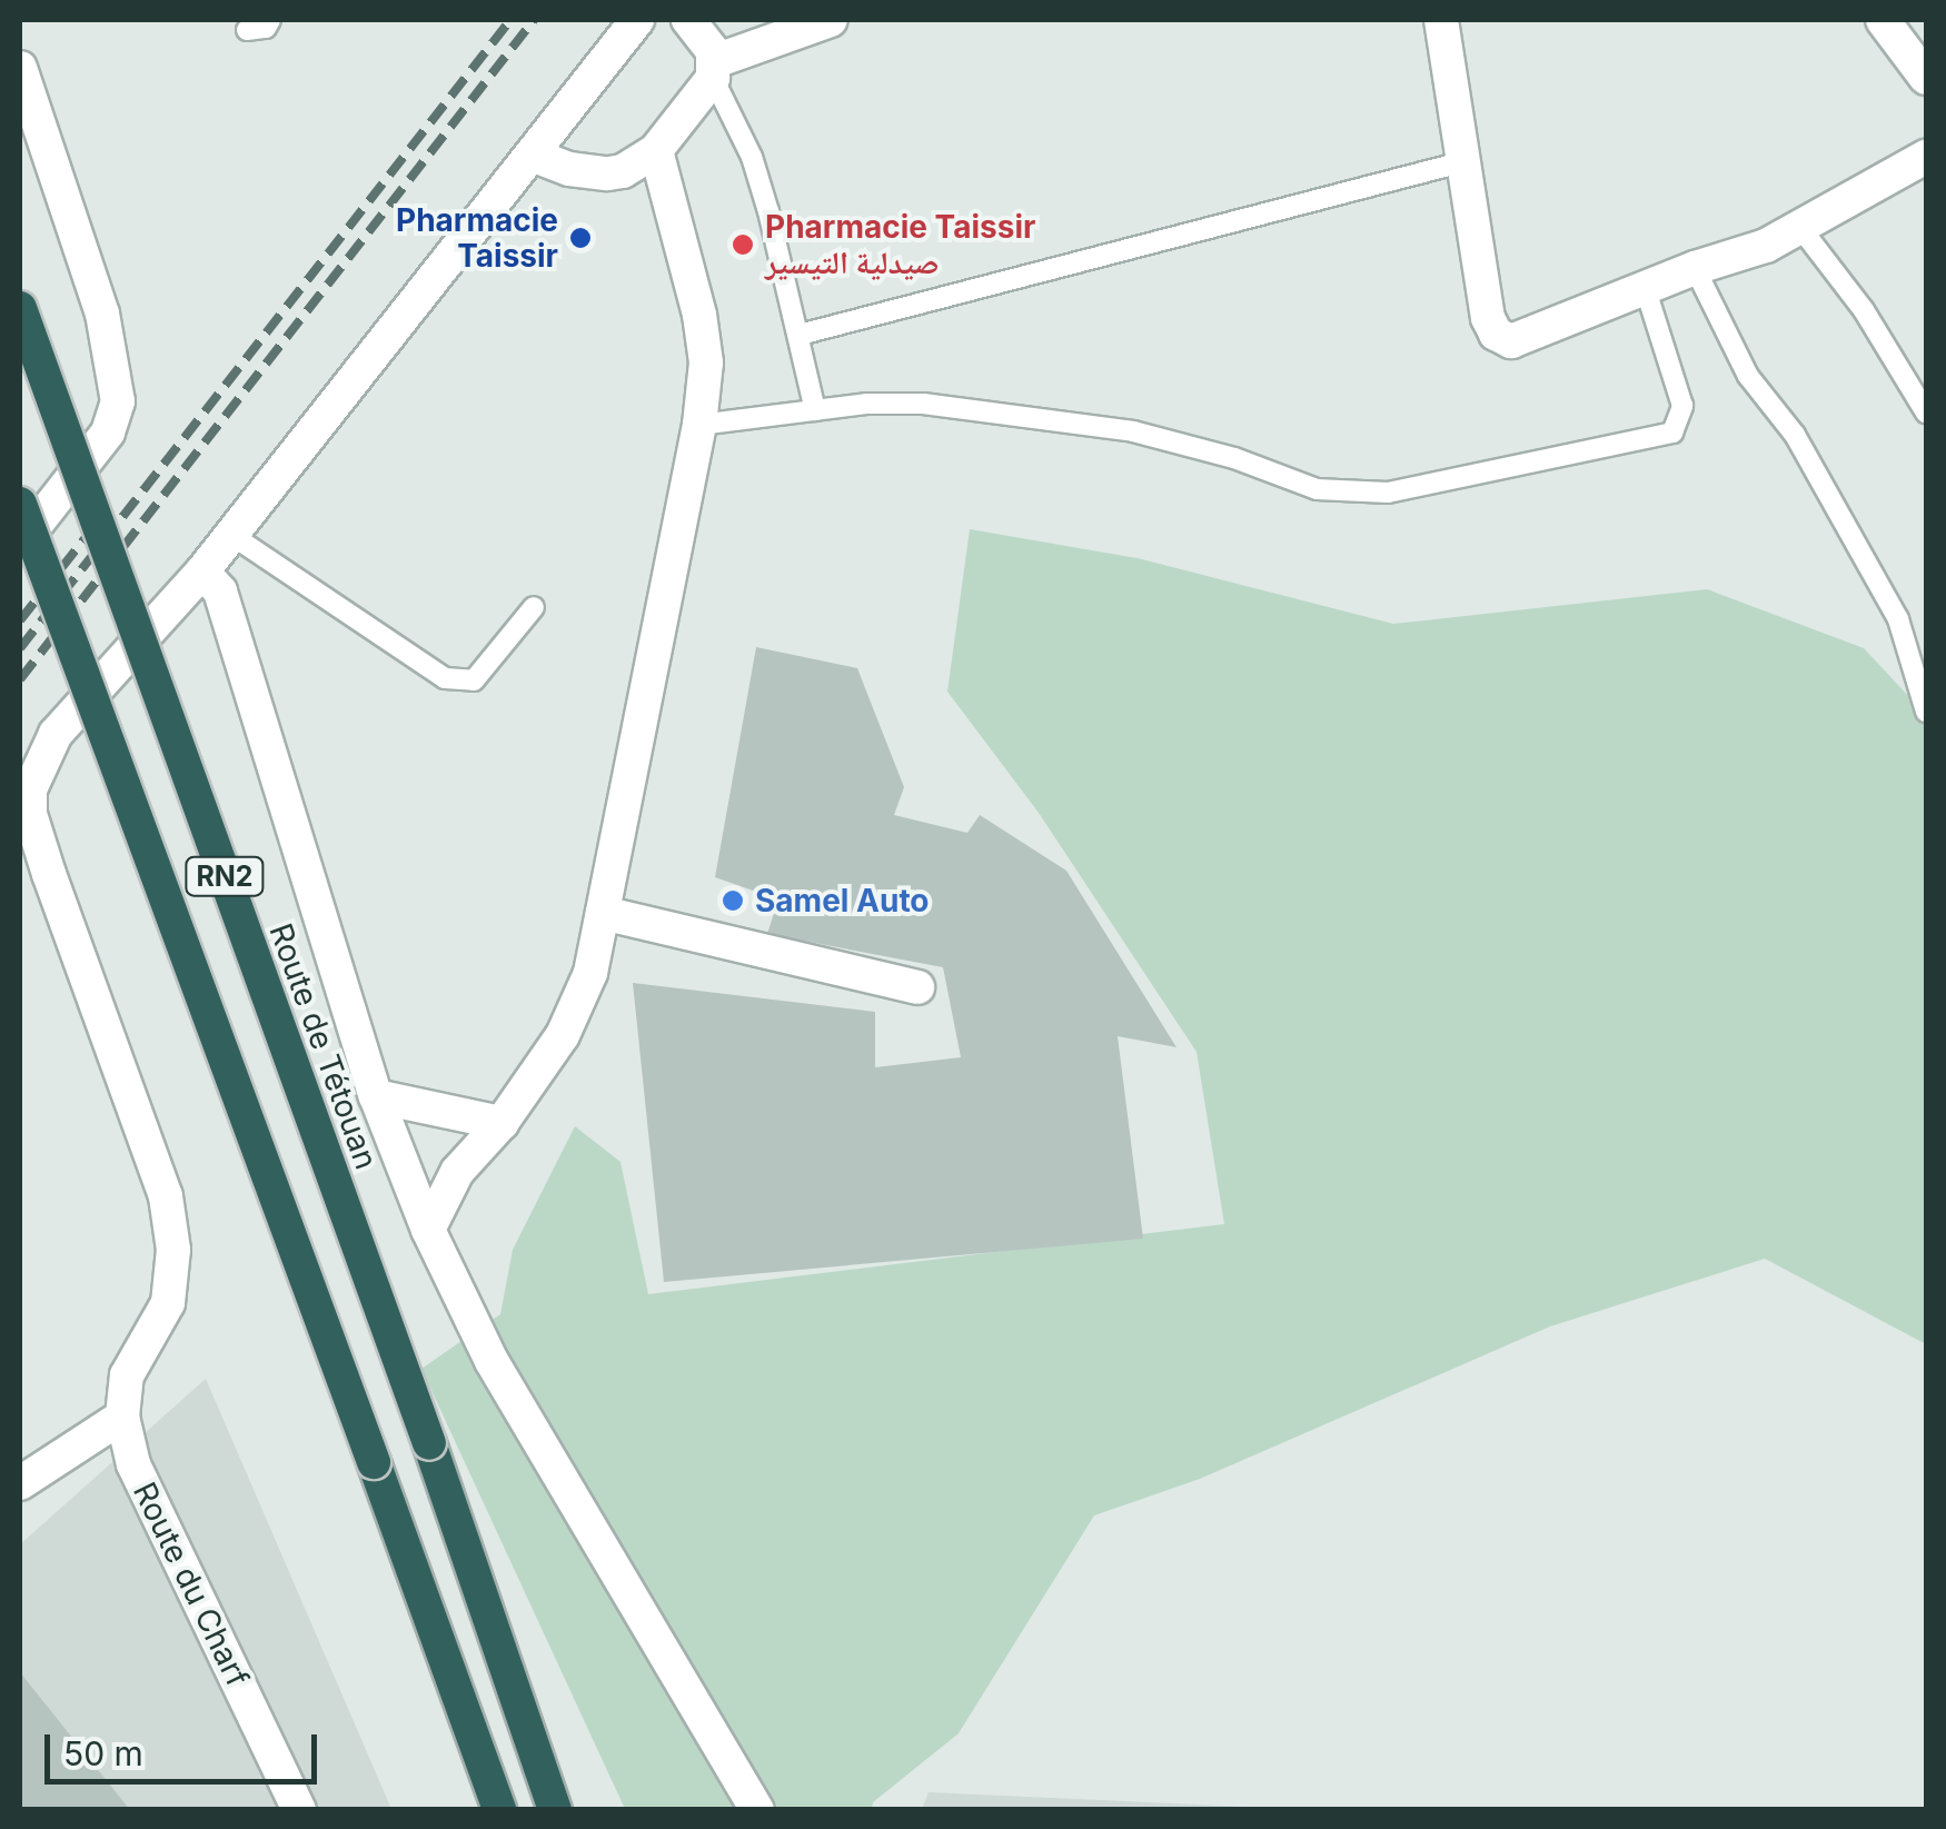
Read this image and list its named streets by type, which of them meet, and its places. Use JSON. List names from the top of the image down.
{
  "streets": {
    "highway": ["RN2", "Route de Tétouan"],
    "street": ["Route du Charf"]
  },
  "places": ["Pharmacie Taissir", "Pharmacie Taissir صيدلية التيسير", "Samel Auto"],
  "scale_bar": "50 m"
}
